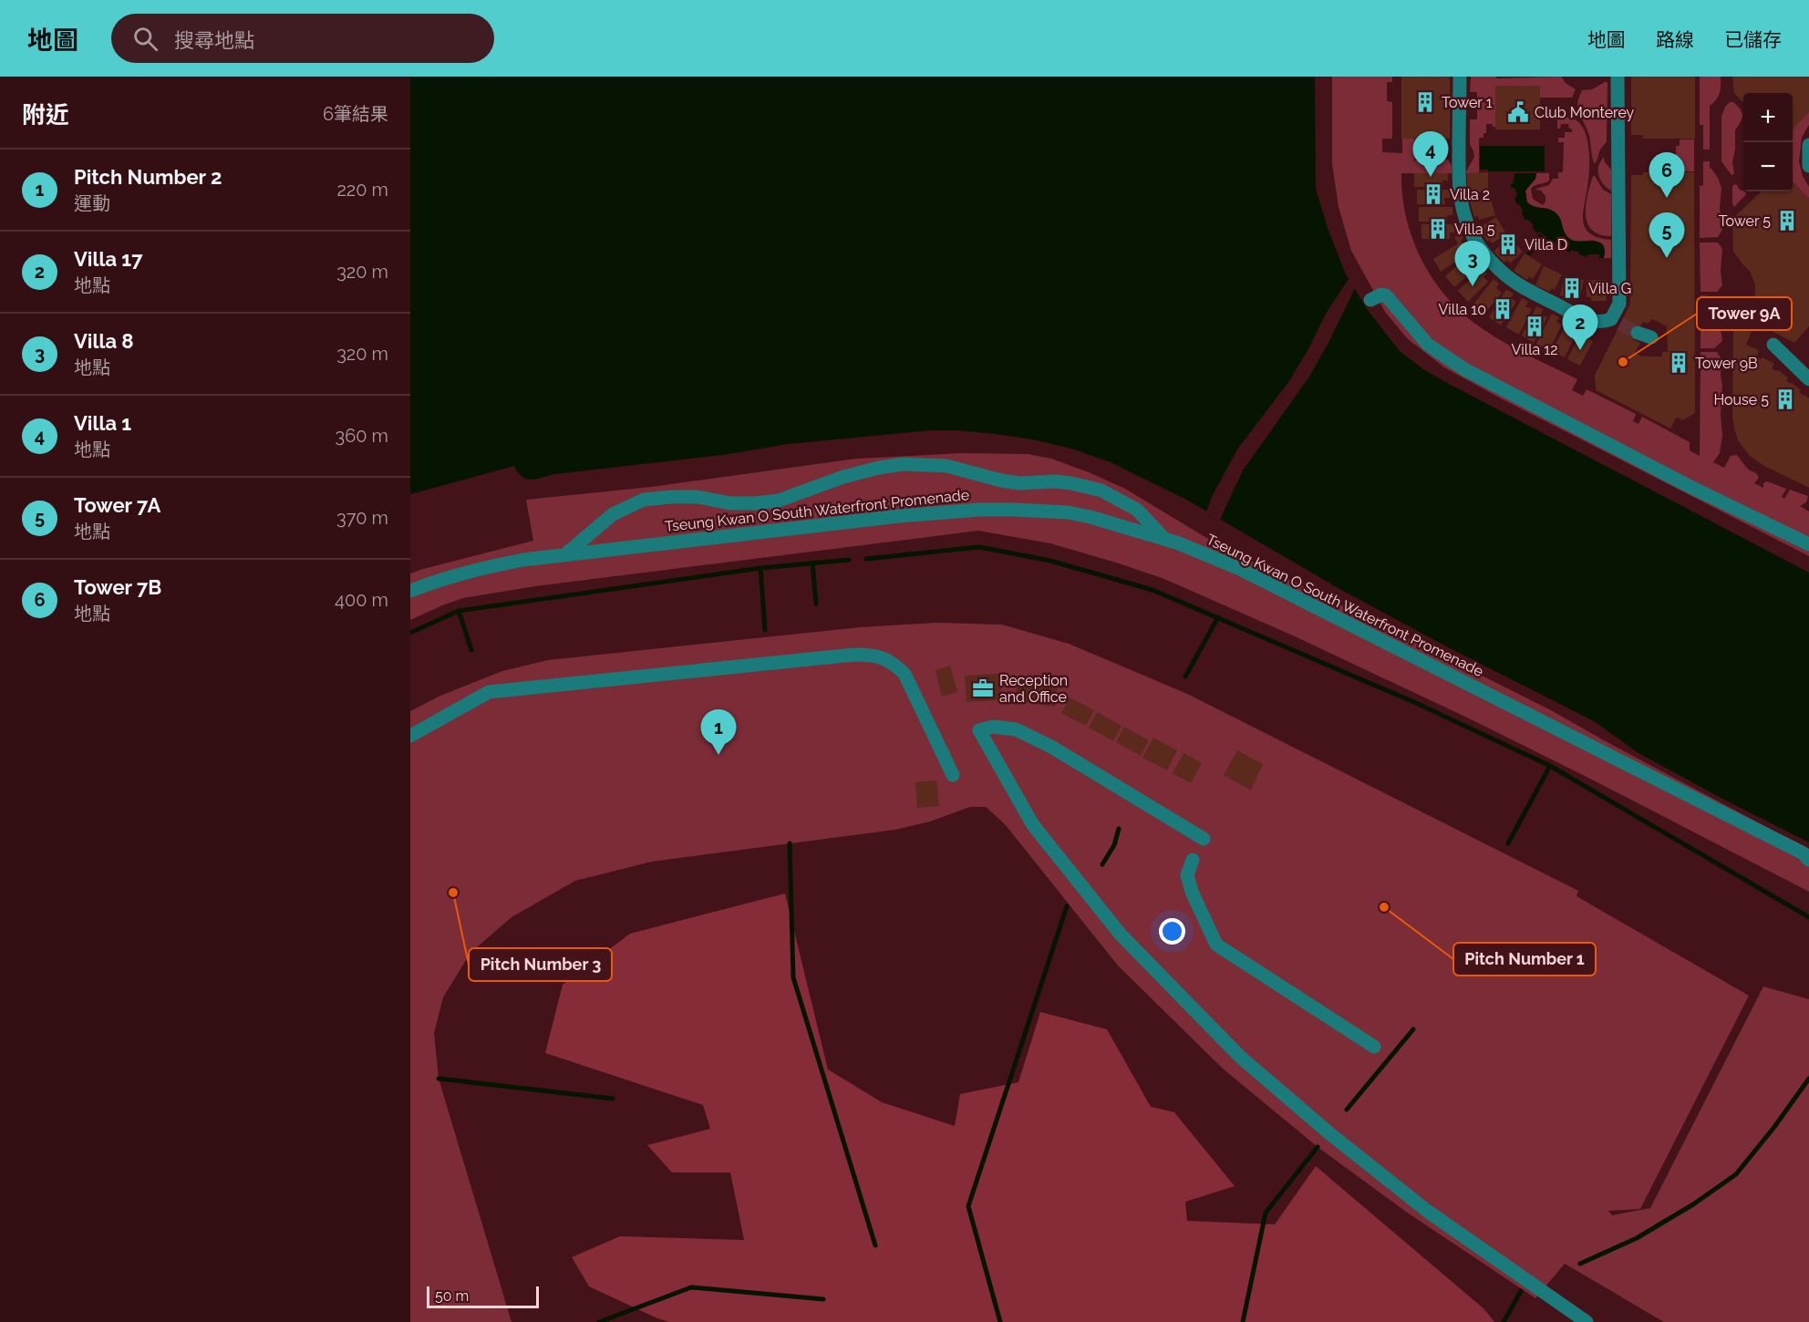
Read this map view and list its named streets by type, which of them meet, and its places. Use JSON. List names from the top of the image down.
{
  "streets": {
    "street": ["Tseung Kwan O South Waterfront Promenade"]
  },
  "places": {
    "building": [
      "Tower 1",
      "Villa 2",
      "Tower 5",
      "Villa 5",
      "Villa D",
      "Villa G",
      "Villa 10",
      "Villa 12",
      "Tower 9B",
      "House 5"
    ],
    "public building": ["Club Monterey"],
    "other": ["Tower 9A", "Pitch Number 3", "Pitch Number 1"],
    "office": ["Reception and Office"]
  },
  "scale_bar": "50 m",
  "page": {
    "header": "地圖",
    "search": "搜尋地點",
    "nav": ["地圖", "路線", "已儲存"],
    "heading": ["附近", "6筆結果"],
    "map_buttons": ["+", "−"],
    "pins": [
      "4",
      "6",
      "5",
      "3",
      "2",
      "1"
    ],
    "list": [
      {
        "mark": "1",
        "name": "Pitch Number 2",
        "note": "運動",
        "value": "220 m"
      },
      {
        "mark": "2",
        "name": "Villa 17",
        "note": "地點",
        "value": "320 m"
      },
      {
        "mark": "3",
        "name": "Villa 8",
        "note": "地點",
        "value": "320 m"
      },
      {
        "mark": "4",
        "name": "Villa 1",
        "note": "地點",
        "value": "360 m"
      },
      {
        "mark": "5",
        "name": "Tower 7A",
        "note": "地點",
        "value": "370 m"
      },
      {
        "mark": "6",
        "name": "Tower 7B",
        "note": "地點",
        "value": "400 m"
      }
    ],
    "scale": "50 m"
  }
}
